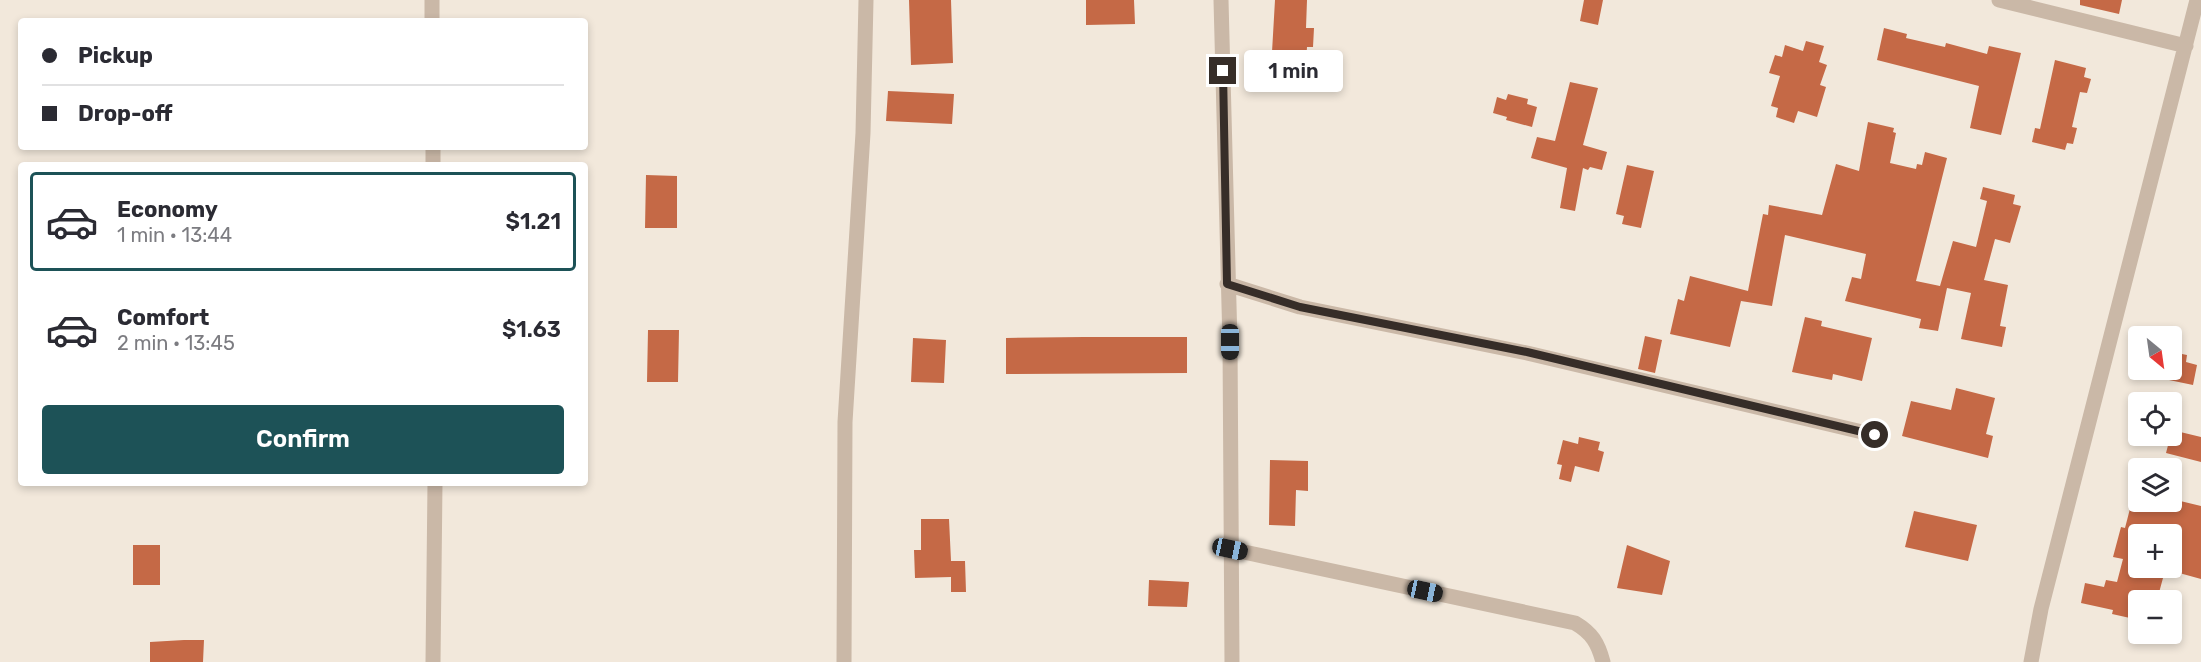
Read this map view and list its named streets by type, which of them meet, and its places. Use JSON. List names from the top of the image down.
{
  "north": "bottom right",
  "page": {
    "banner": ["Pickup", "Drop-off"],
    "bubble": "1 min",
    "list": [
      {
        "name": "Economy",
        "note": "1 min · 13:44",
        "value": "$1.21"
      },
      {
        "name": "Comfort",
        "note": "2 min · 13:45",
        "value": "$1.63"
      }
    ],
    "map_buttons": ["+", "−"],
    "buttons": "Confirm"
  }
}
